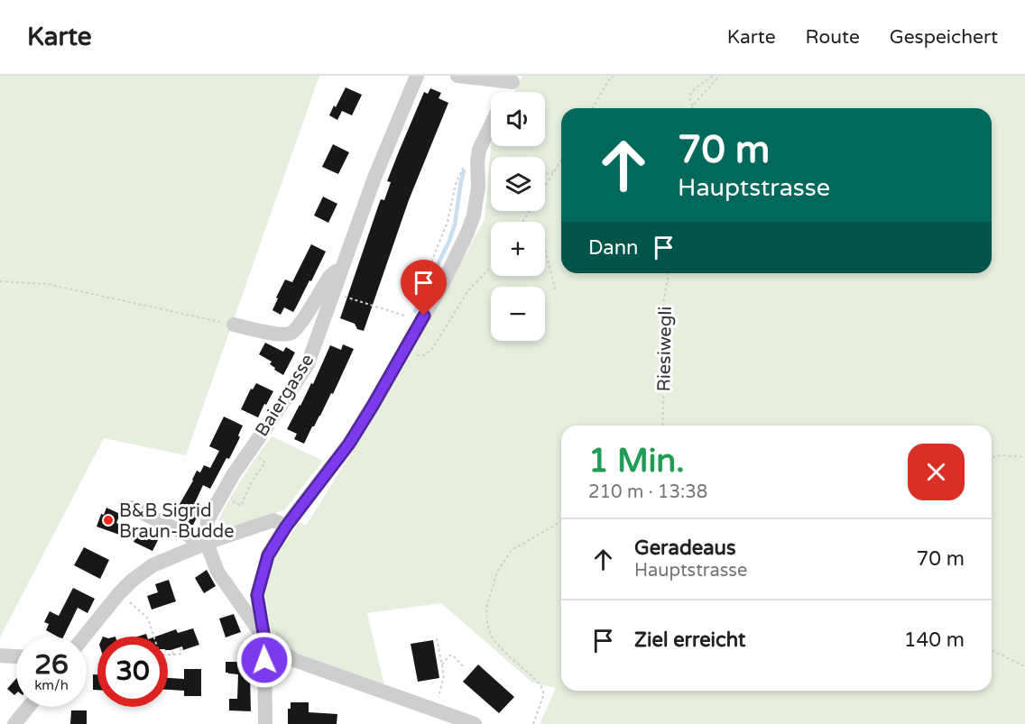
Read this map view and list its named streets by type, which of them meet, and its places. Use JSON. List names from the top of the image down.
{
  "streets": {
    "street": ["Baiergasse"],
    "path": ["Riesiwegli"]
  },
  "places": ["B&B Sigrid Braun-Budde"],
  "page": {
    "header": "Karte",
    "nav": ["Karte", "Route", "Gespeichert"],
    "map_buttons": ["+", "−"],
    "turn": ["70 m", "Hauptstrasse"],
    "then": "Dann",
    "heading": ["1 Min.", "210 m · 13:38"],
    "list": [
      {
        "name": "Geradeaus",
        "note": "Hauptstrasse",
        "value": "70 m"
      },
      {
        "name": "Ziel erreicht",
        "value": "140 m"
      }
    ],
    "speed": "26 km/h",
    "limit": "30"
  }
}
